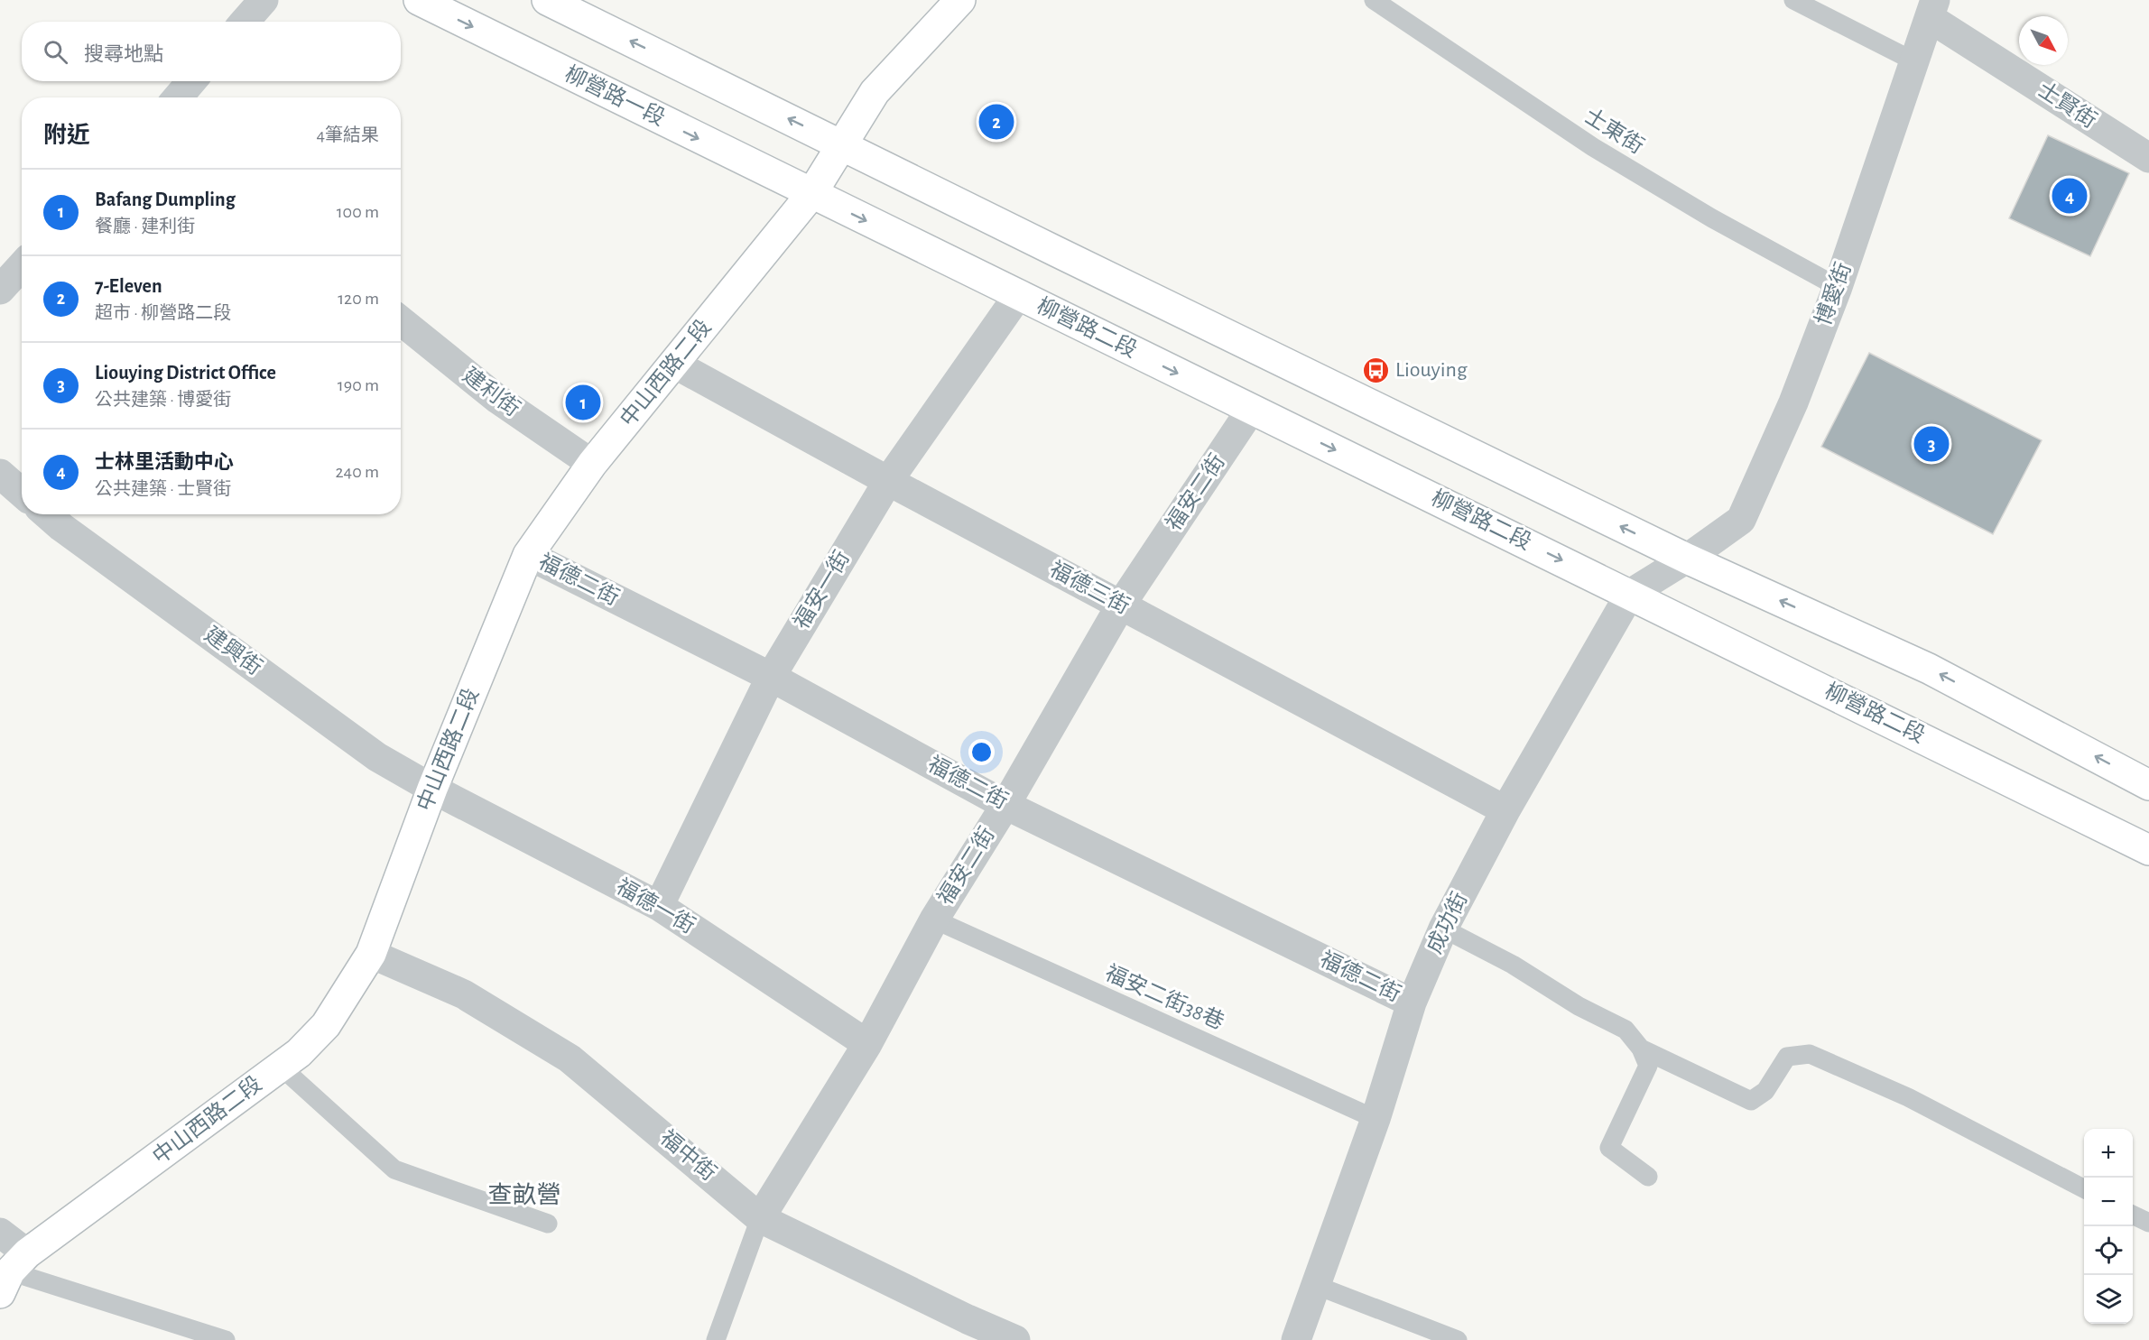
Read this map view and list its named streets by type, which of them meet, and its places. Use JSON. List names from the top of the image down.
{
  "streets": {
    "street": [
      "柳營路一段",
      "士賢街",
      "博愛街",
      "柳營路二段",
      "中山西路二段",
      "建利街",
      "福安二街",
      "福德二街",
      "福德三街",
      "福安一街",
      "建興街",
      "福德一街",
      "成功街",
      "福中街"
    ],
    "lane": ["士東街", "福安二街38巷"]
  },
  "crossings": [
    ["柳營路一段", "柳營路二段"],
    ["柳營路一段", "中山西路二段"],
    ["士賢街", "博愛街"],
    ["士東街", "博愛街"],
    ["博愛街", "成功街"],
    ["柳營路二段", "中山西路二段"],
    ["柳營路二段", "福安二街"],
    ["柳營路二段", "福安一街"],
    ["柳營路二段", "成功街"],
    ["中山西路二段", "建利街"],
    ["中山西路二段", "福德二街"],
    ["中山西路二段", "福德三街"],
    ["中山西路二段", "建興街"],
    ["中山西路二段", "福德一街"],
    ["中山西路二段", "福中街"],
    ["福安二街", "福德二街"],
    ["福安二街", "福德三街"],
    ["福安二街", "福德一街"],
    ["福安二街", "福安二街38巷"],
    ["福安二街", "福中街"],
    ["福德二街", "福安一街"],
    ["福德二街", "成功街"],
    ["福德三街", "福安一街"],
    ["福德三街", "成功街"],
    ["福安一街", "福德一街"],
    ["建興街", "福德一街"],
    ["成功街", "福安二街38巷"]
  ],
  "districts": ["查畝營"],
  "places": {
    "bus stop": ["Liouying"]
  },
  "north": "bottom right",
  "page": {
    "search": "搜尋地點",
    "heading": ["附近", "4筆結果"],
    "pins": [
      "2",
      "4",
      "1",
      "3"
    ],
    "list": [
      {
        "mark": "1",
        "name": "Bafang Dumpling",
        "note": "餐廳 · 建利街",
        "value": "100 m"
      },
      {
        "mark": "2",
        "name": "7-Eleven",
        "note": "超市 · 柳營路二段",
        "value": "120 m"
      },
      {
        "mark": "3",
        "name": "Liouying District Office",
        "note": "公共建築 · 博愛街",
        "value": "190 m"
      },
      {
        "mark": "4",
        "name": "士林里活動中心",
        "note": "公共建築 · 士賢街",
        "value": "240 m"
      }
    ],
    "map_buttons": ["+", "−"]
  }
}
